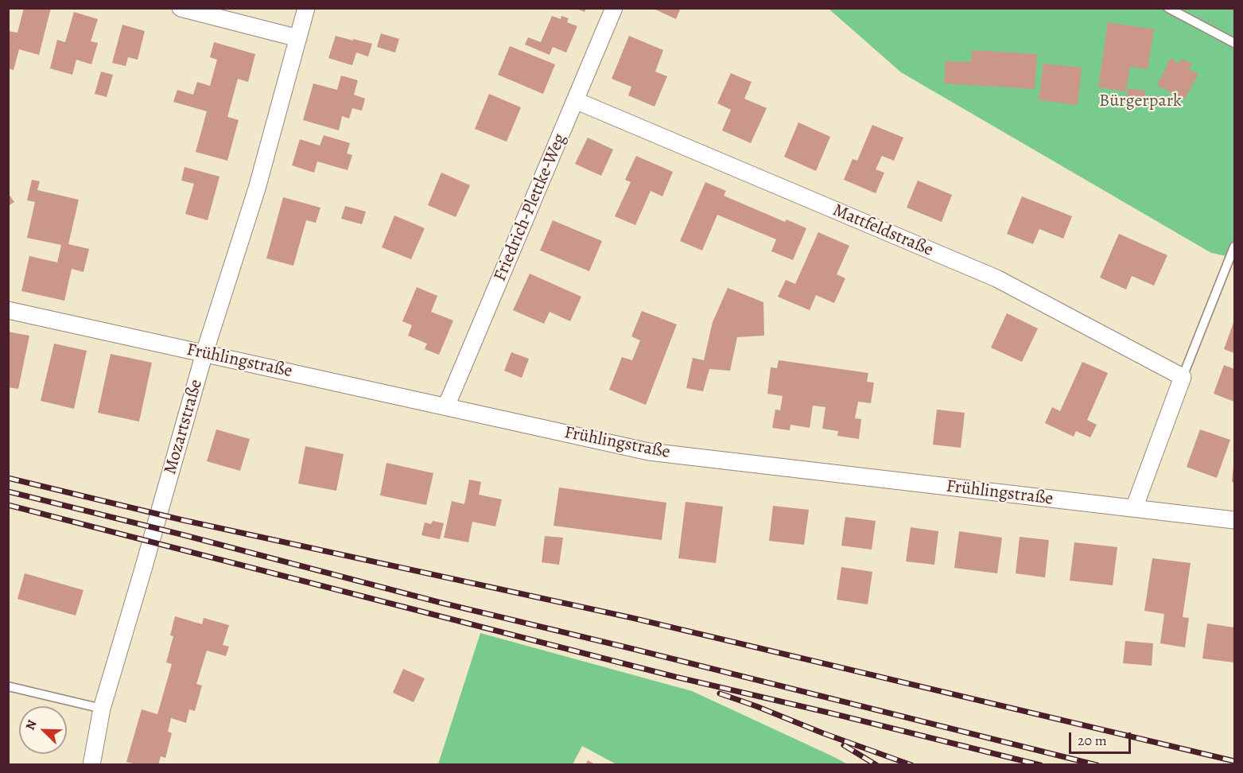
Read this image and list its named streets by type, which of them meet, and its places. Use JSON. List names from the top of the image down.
{
  "streets": {
    "street": [
      "Friedrich-Plettke-Weg",
      "Mattfeldstraße",
      "Frühlingstraße",
      "Mozartstraße"
    ]
  },
  "crossings": [
    ["Friedrich-Plettke-Weg", "Mattfeldstraße"],
    ["Friedrich-Plettke-Weg", "Frühlingstraße"],
    ["Frühlingstraße", "Mozartstraße"]
  ],
  "parks": ["Bürgerpark"],
  "scale_bar": "20 m",
  "north": "top left"
}
